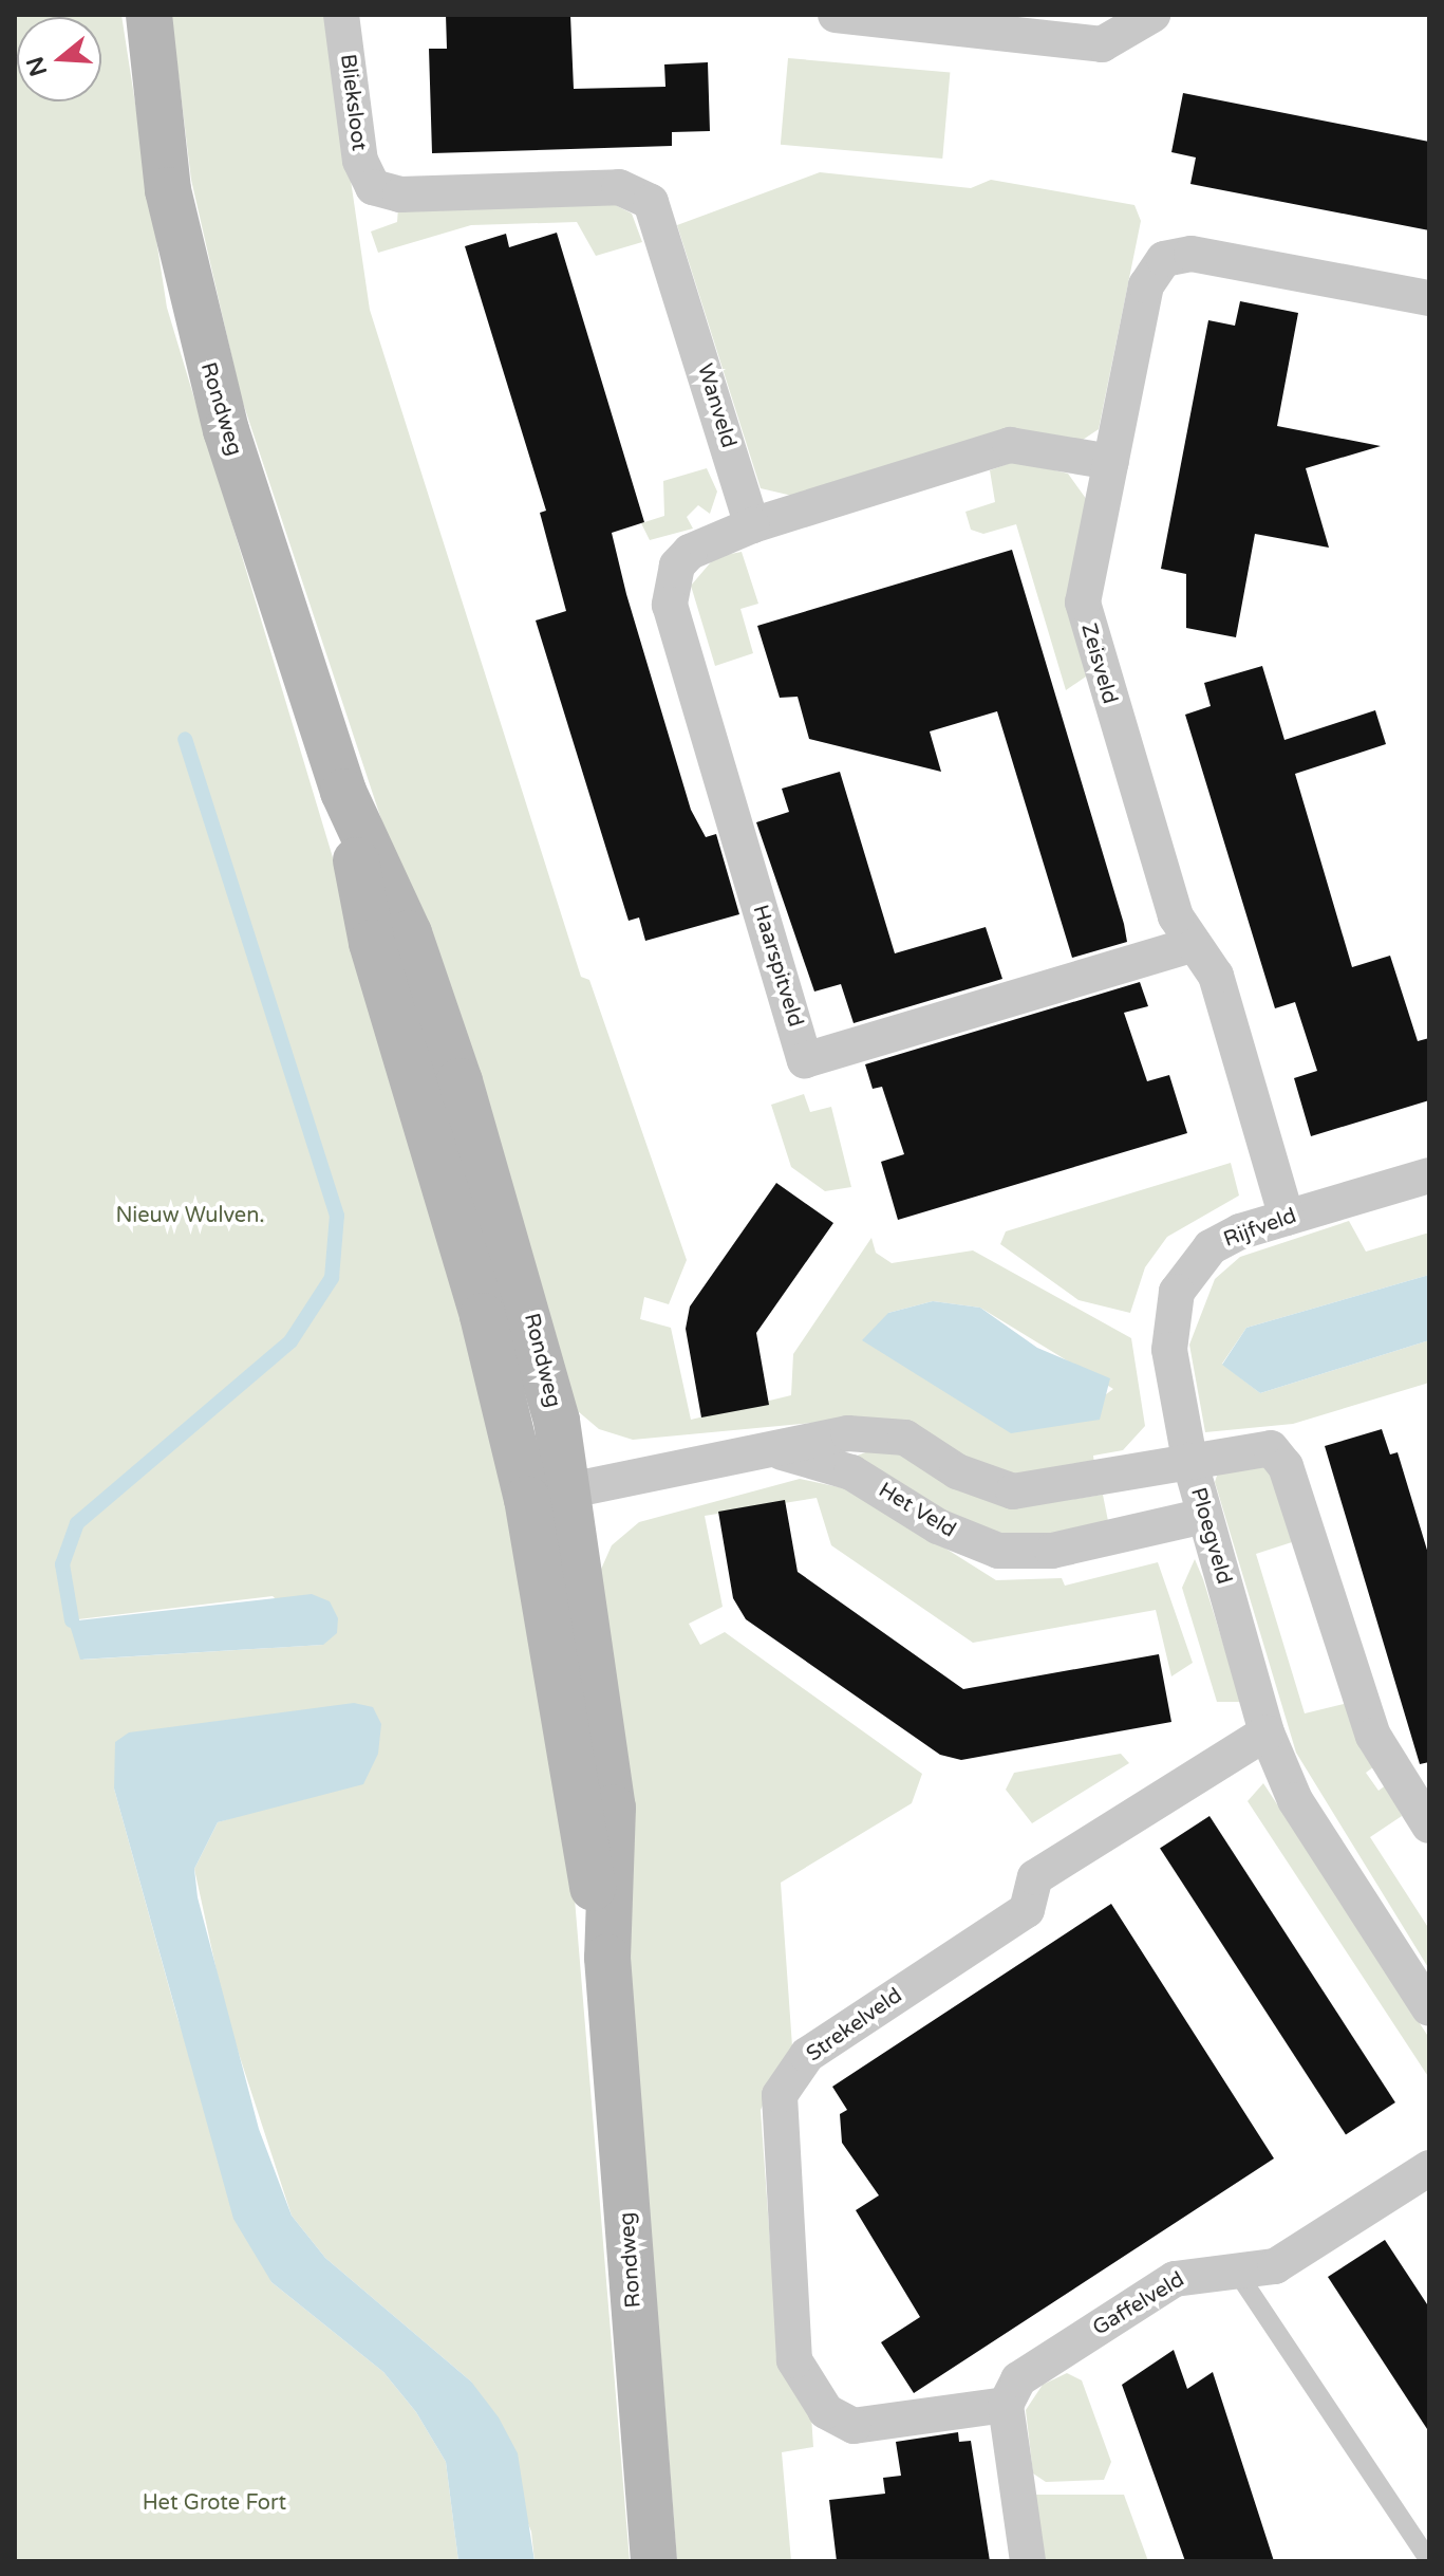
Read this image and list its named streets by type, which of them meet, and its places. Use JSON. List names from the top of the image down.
{
  "streets": {
    "main road": ["Rondweg"],
    "street": [
      "Blieksloot",
      "Wanveld",
      "Zeisveld",
      "Haarspitveld",
      "Rijfveld",
      "Het Veld",
      "Ploegveld",
      "Strekelveld",
      "Gaffelveld"
    ]
  },
  "crossings": [
    ["Blieksloot", "Wanveld"],
    ["Wanveld", "Haarspitveld"],
    ["Rondweg", "Het Veld"],
    ["Zeisveld", "Haarspitveld"],
    ["Zeisveld", "Rijfveld"],
    ["Rijfveld", "Het Veld"],
    ["Rijfveld", "Ploegveld"],
    ["Het Veld", "Ploegveld"],
    ["Ploegveld", "Strekelveld"],
    ["Strekelveld", "Gaffelveld"]
  ],
  "parks": ["Nieuw Wulven.", "Het Grote Fort"],
  "north": "left"
}
